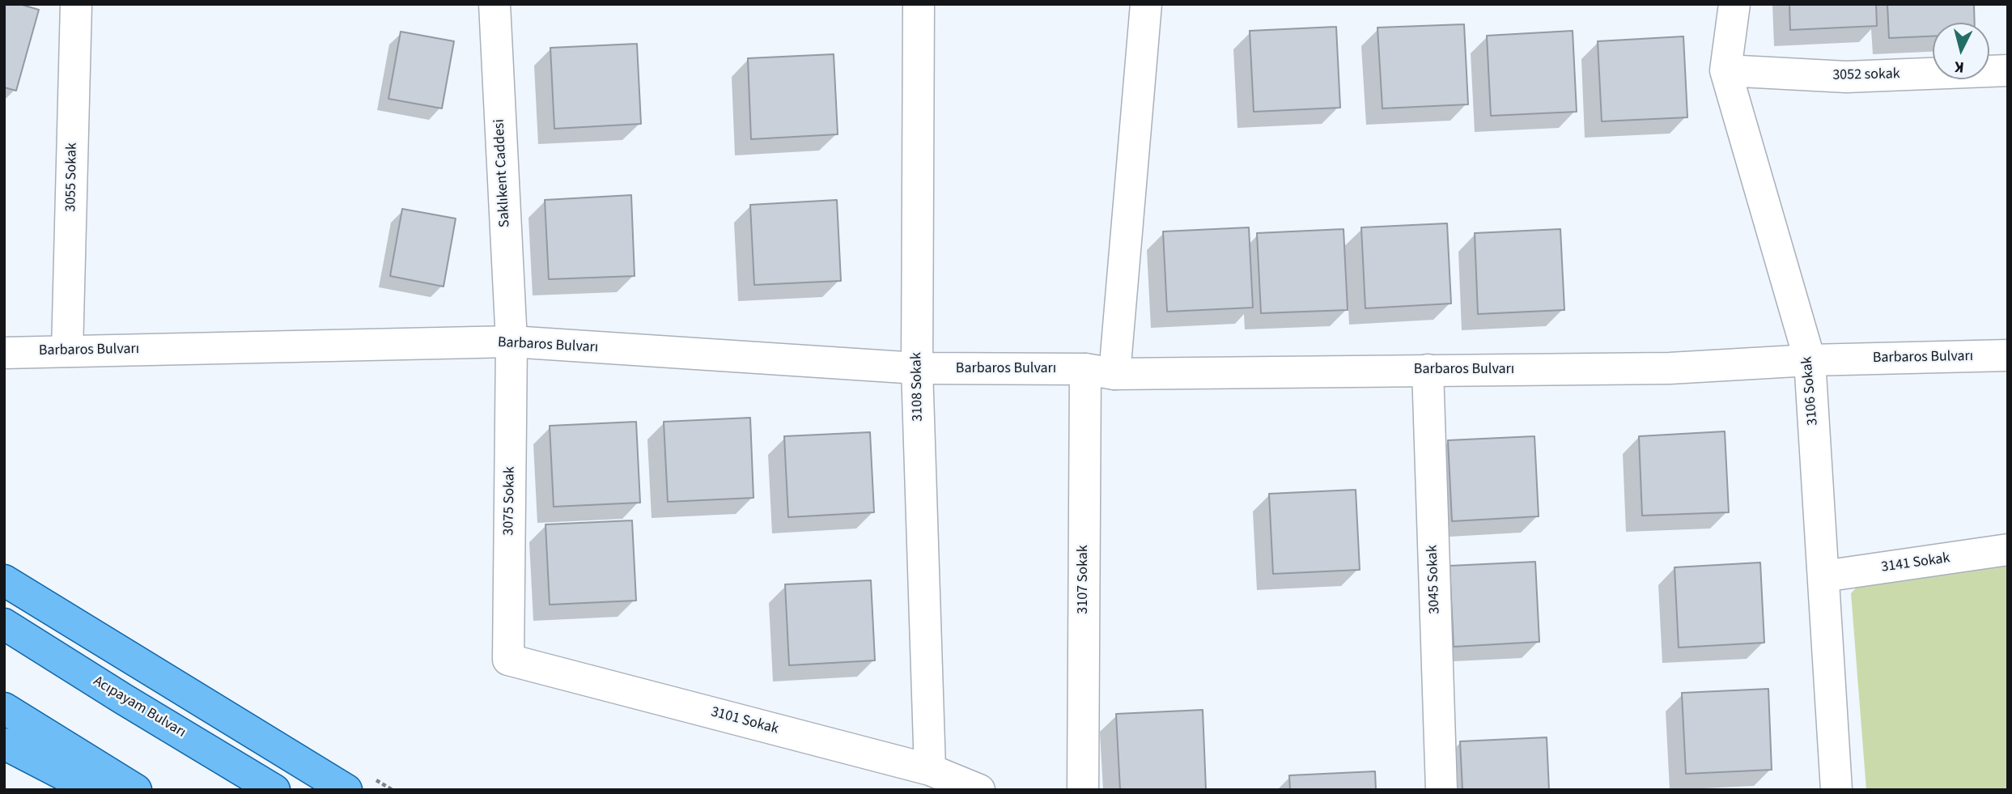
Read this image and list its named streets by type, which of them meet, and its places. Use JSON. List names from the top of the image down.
{
  "streets": {
    "main road": ["Acıpayam Bulvarı"],
    "street": [
      "3052 sokak",
      "Saklıkent Caddesi",
      "3055 Sokak",
      "Barbaros Bulvarı",
      "3108 Sokak",
      "3106 Sokak",
      "3075 Sokak",
      "3141 Sokak",
      "3107 Sokak",
      "3045 Sokak",
      "3101 Sokak"
    ]
  },
  "crossings": [
    ["3052 sokak", "3106 Sokak"],
    ["Saklıkent Caddesi", "Barbaros Bulvarı"],
    ["Saklıkent Caddesi", "3075 Sokak"],
    ["3055 Sokak", "Barbaros Bulvarı"],
    ["Barbaros Bulvarı", "3108 Sokak"],
    ["Barbaros Bulvarı", "3106 Sokak"],
    ["Barbaros Bulvarı", "3075 Sokak"],
    ["Barbaros Bulvarı", "3107 Sokak"],
    ["Barbaros Bulvarı", "3045 Sokak"],
    ["3108 Sokak", "3101 Sokak"],
    ["3106 Sokak", "3141 Sokak"],
    ["3075 Sokak", "3101 Sokak"]
  ],
  "north": "bottom"
}
